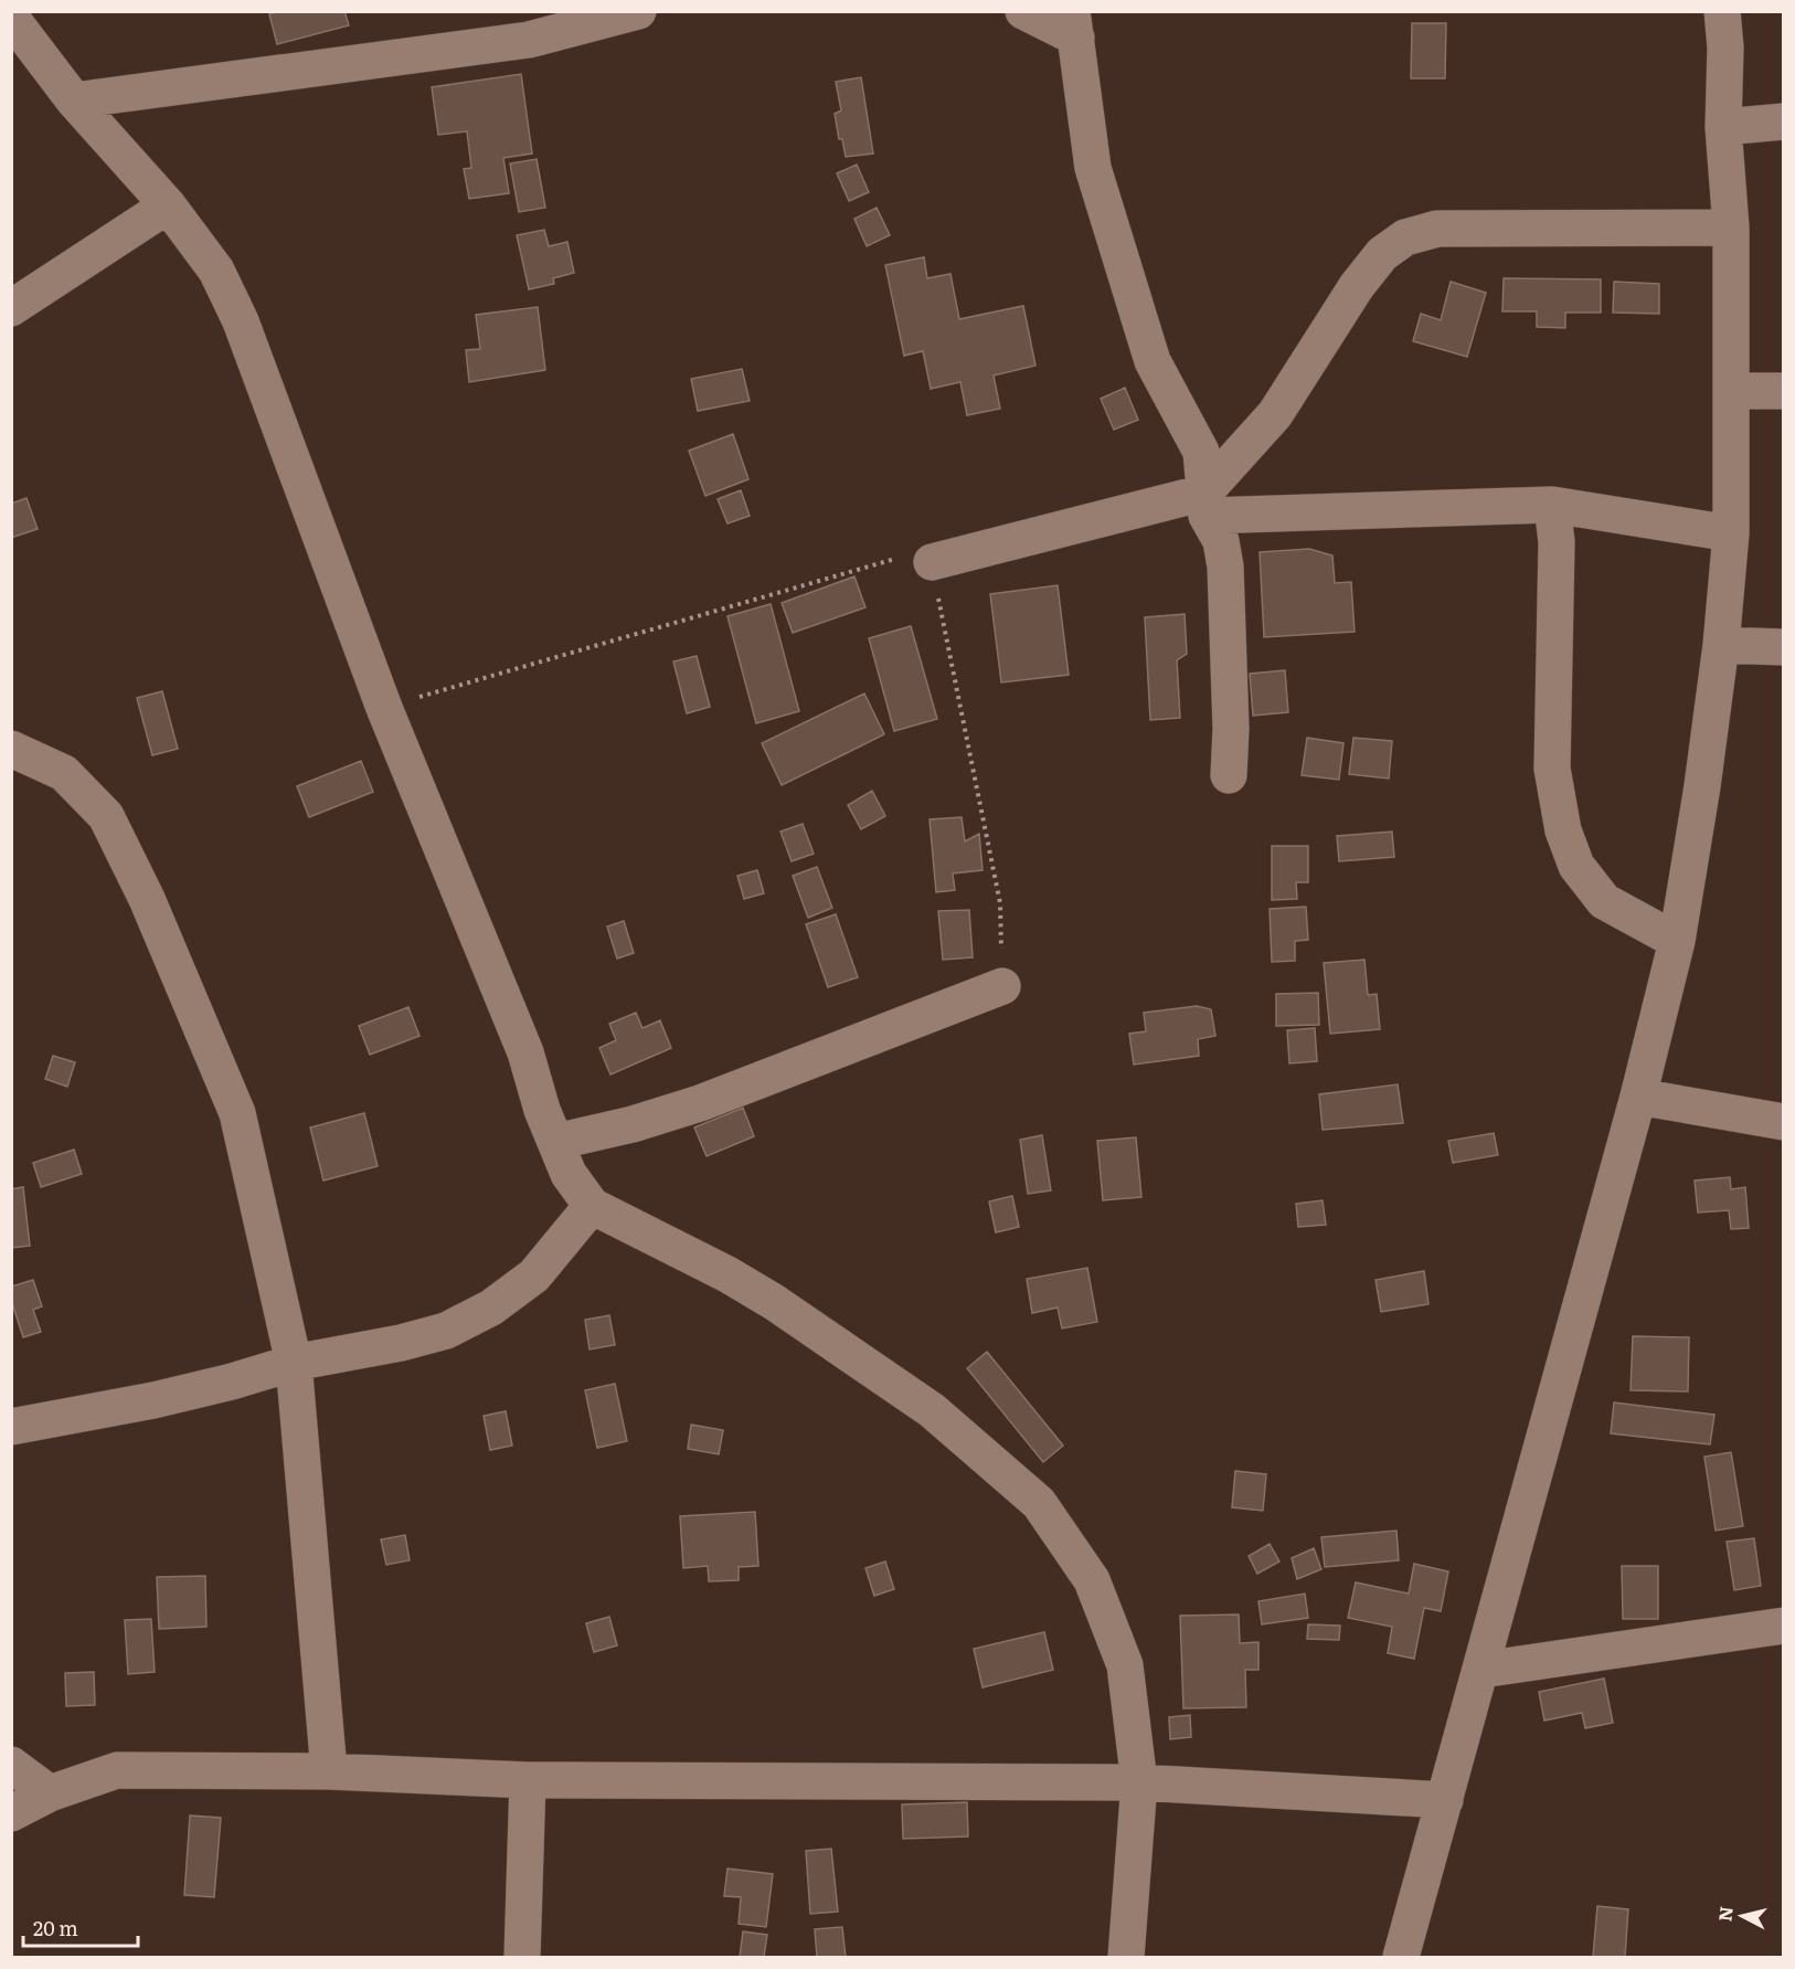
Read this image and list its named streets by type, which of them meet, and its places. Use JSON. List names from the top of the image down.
{
  "scale_bar": "20 m",
  "north": "left"
}
